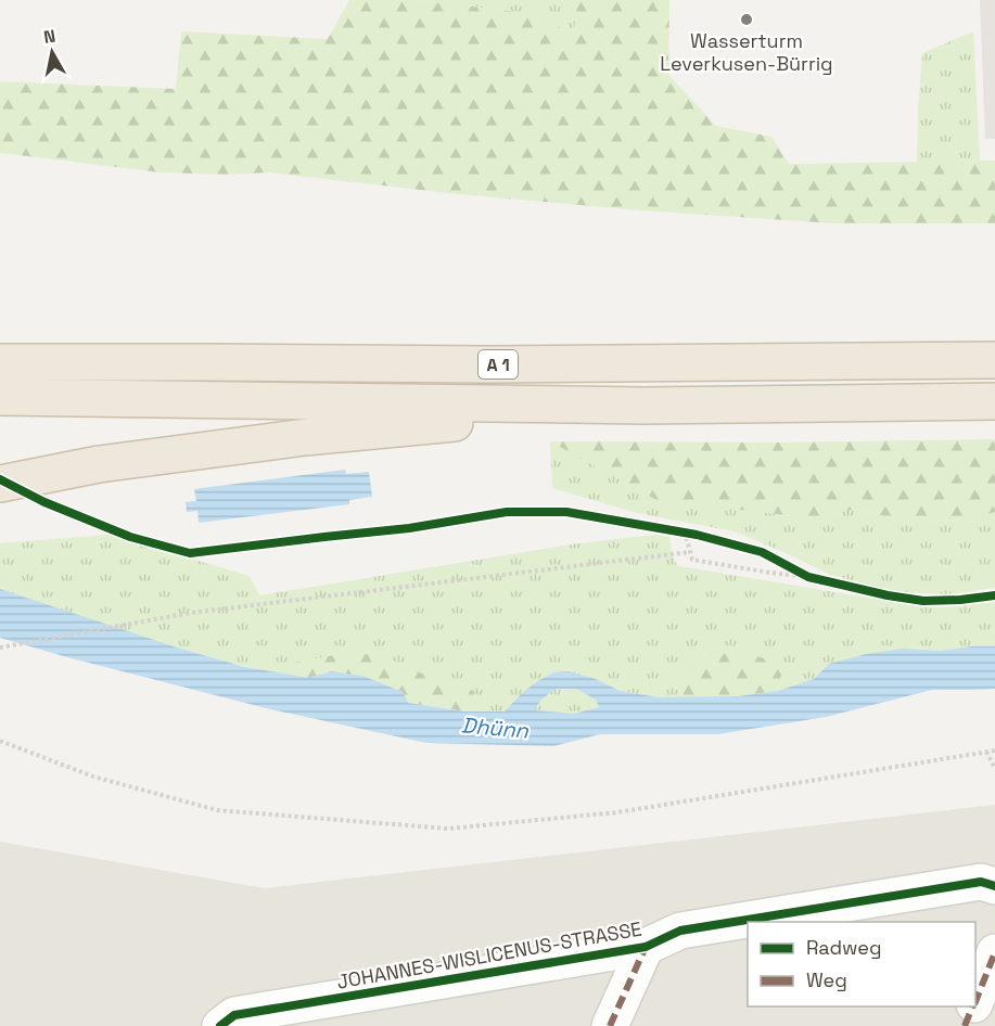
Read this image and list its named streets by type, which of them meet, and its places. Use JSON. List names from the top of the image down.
{
  "streets": {
    "highway": ["A 1"],
    "street": ["JOHANNES-WISLICENUS-STRASSE"]
  },
  "water": ["Dhünn"],
  "places": ["Wasserturm Leverkusen-Bürrig"],
  "legend": ["Radweg", "Weg"],
  "north": "top"
}
